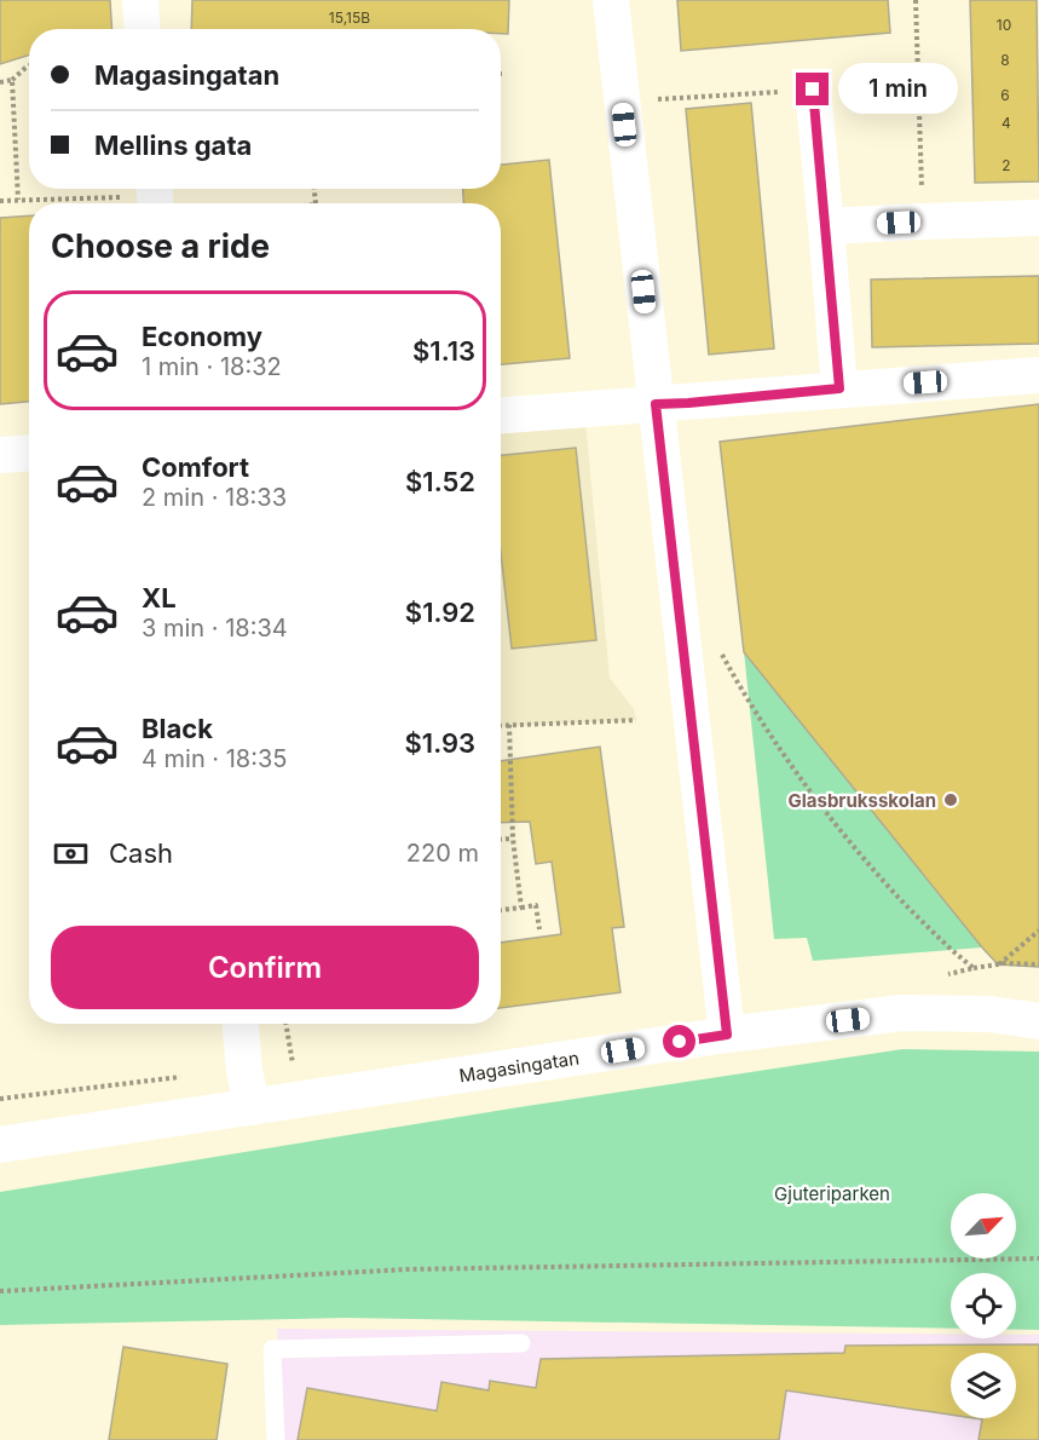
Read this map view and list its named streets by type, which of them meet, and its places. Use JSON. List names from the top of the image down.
{
  "streets": {
    "street": ["Magasingatan"]
  },
  "parks": ["Gjuteriparken"],
  "places": ["Glasbruksskolan"],
  "house_numbers": [
    "15,15B",
    "10",
    "8",
    "6",
    "4",
    "2"
  ],
  "north": "top right",
  "page": {
    "banner": ["Magasingatan", "Mellins gata"],
    "bubble": "1 min",
    "heading": "Choose a ride",
    "list": [
      {
        "name": "Economy",
        "note": "1 min · 18:32",
        "value": "$1.13"
      },
      {
        "name": "Comfort",
        "note": "2 min · 18:33",
        "value": "$1.52"
      },
      {
        "name": "XL",
        "note": "3 min · 18:34",
        "value": "$1.92"
      },
      {
        "name": "Black",
        "note": "4 min · 18:35",
        "value": "$1.93"
      }
    ],
    "pay": ["Cash", "220 m"],
    "buttons": "Confirm"
  }
}
